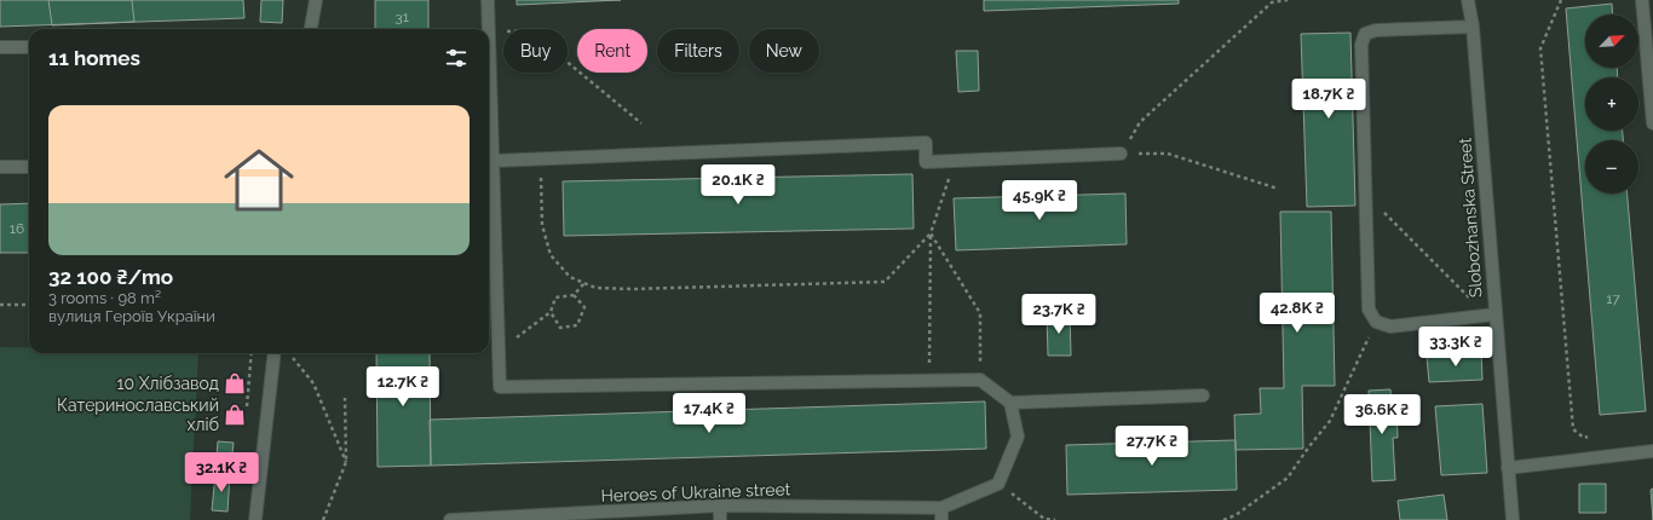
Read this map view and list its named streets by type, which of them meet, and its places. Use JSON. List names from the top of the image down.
{
  "streets": {
    "street": ["Slobozhanska Street", "Heroes of Ukraine street"]
  },
  "places": {
    "shop": ["10 Хлібзавод", "Катеринославський хліб"]
  },
  "house_numbers": ["31", "16", "17"],
  "north": "top right",
  "page": {
    "map_buttons": ["+", "−"],
    "chip": [
      "Buy",
      "Rent",
      "Filters",
      "New"
    ],
    "heading": "11 homes",
    "price": [
      "18.7K ₴",
      "20.1K ₴",
      "45.9K ₴",
      "42.8K ₴",
      "23.7K ₴",
      "33.3K ₴",
      "12.7K ₴",
      "17.4K ₴",
      "36.6K ₴",
      "27.7K ₴",
      "32.1K ₴"
    ],
    "list": [
      {
        "name": "32 100 ₴/mo",
        "note": "3 rooms · 98 m² · вулиця Героїв України"
      }
    ]
  }
}
